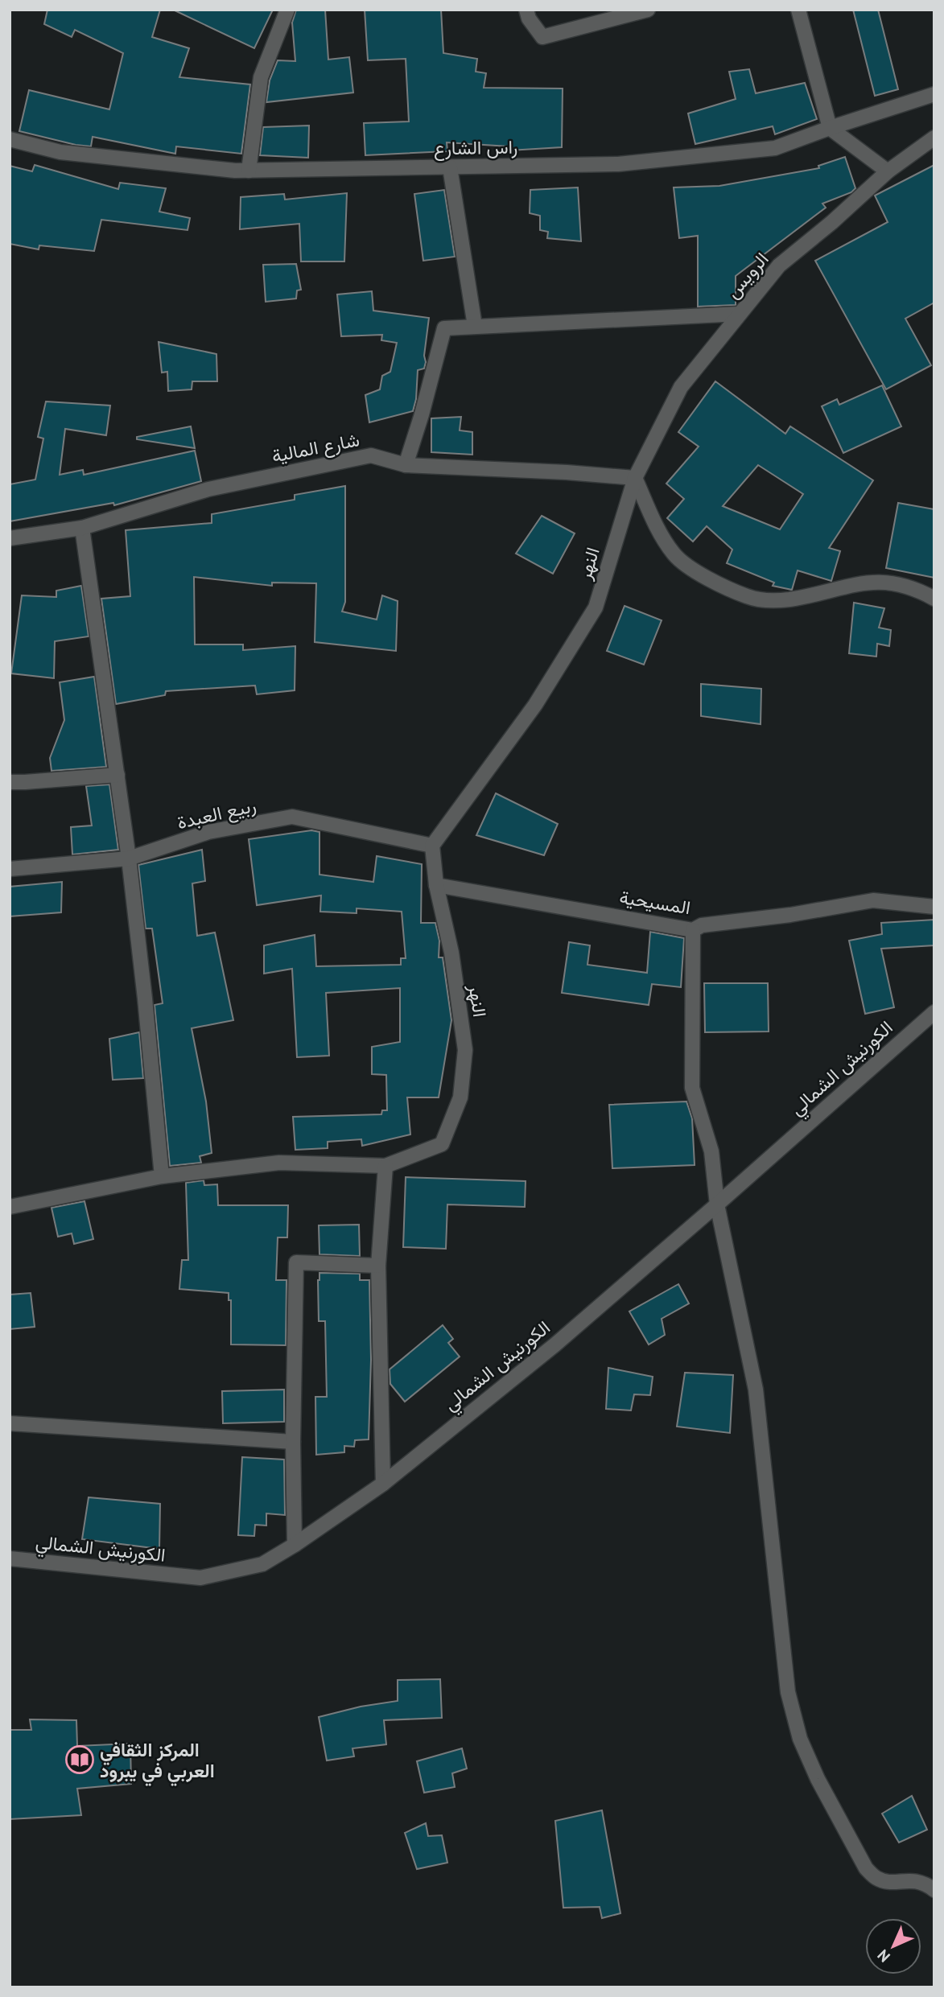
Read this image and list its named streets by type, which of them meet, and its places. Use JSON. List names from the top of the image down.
{
  "streets": {
    "street": [
      "راس الشارع",
      "الرويس",
      "شارع المالية",
      "النهر",
      "ربيع العبدة",
      "المسيحية",
      "الكورنيش الشمالي"
    ]
  },
  "crossings": [
    ["الرويس", "شارع المالية"],
    ["الرويس", "النهر"],
    ["شارع المالية", "النهر"],
    ["النهر", "ربيع العبدة"],
    ["النهر", "المسيحية"]
  ],
  "places": {
    "library": ["المركز الثقافي العربي في يبرود"]
  },
  "north": "bottom left"
}
